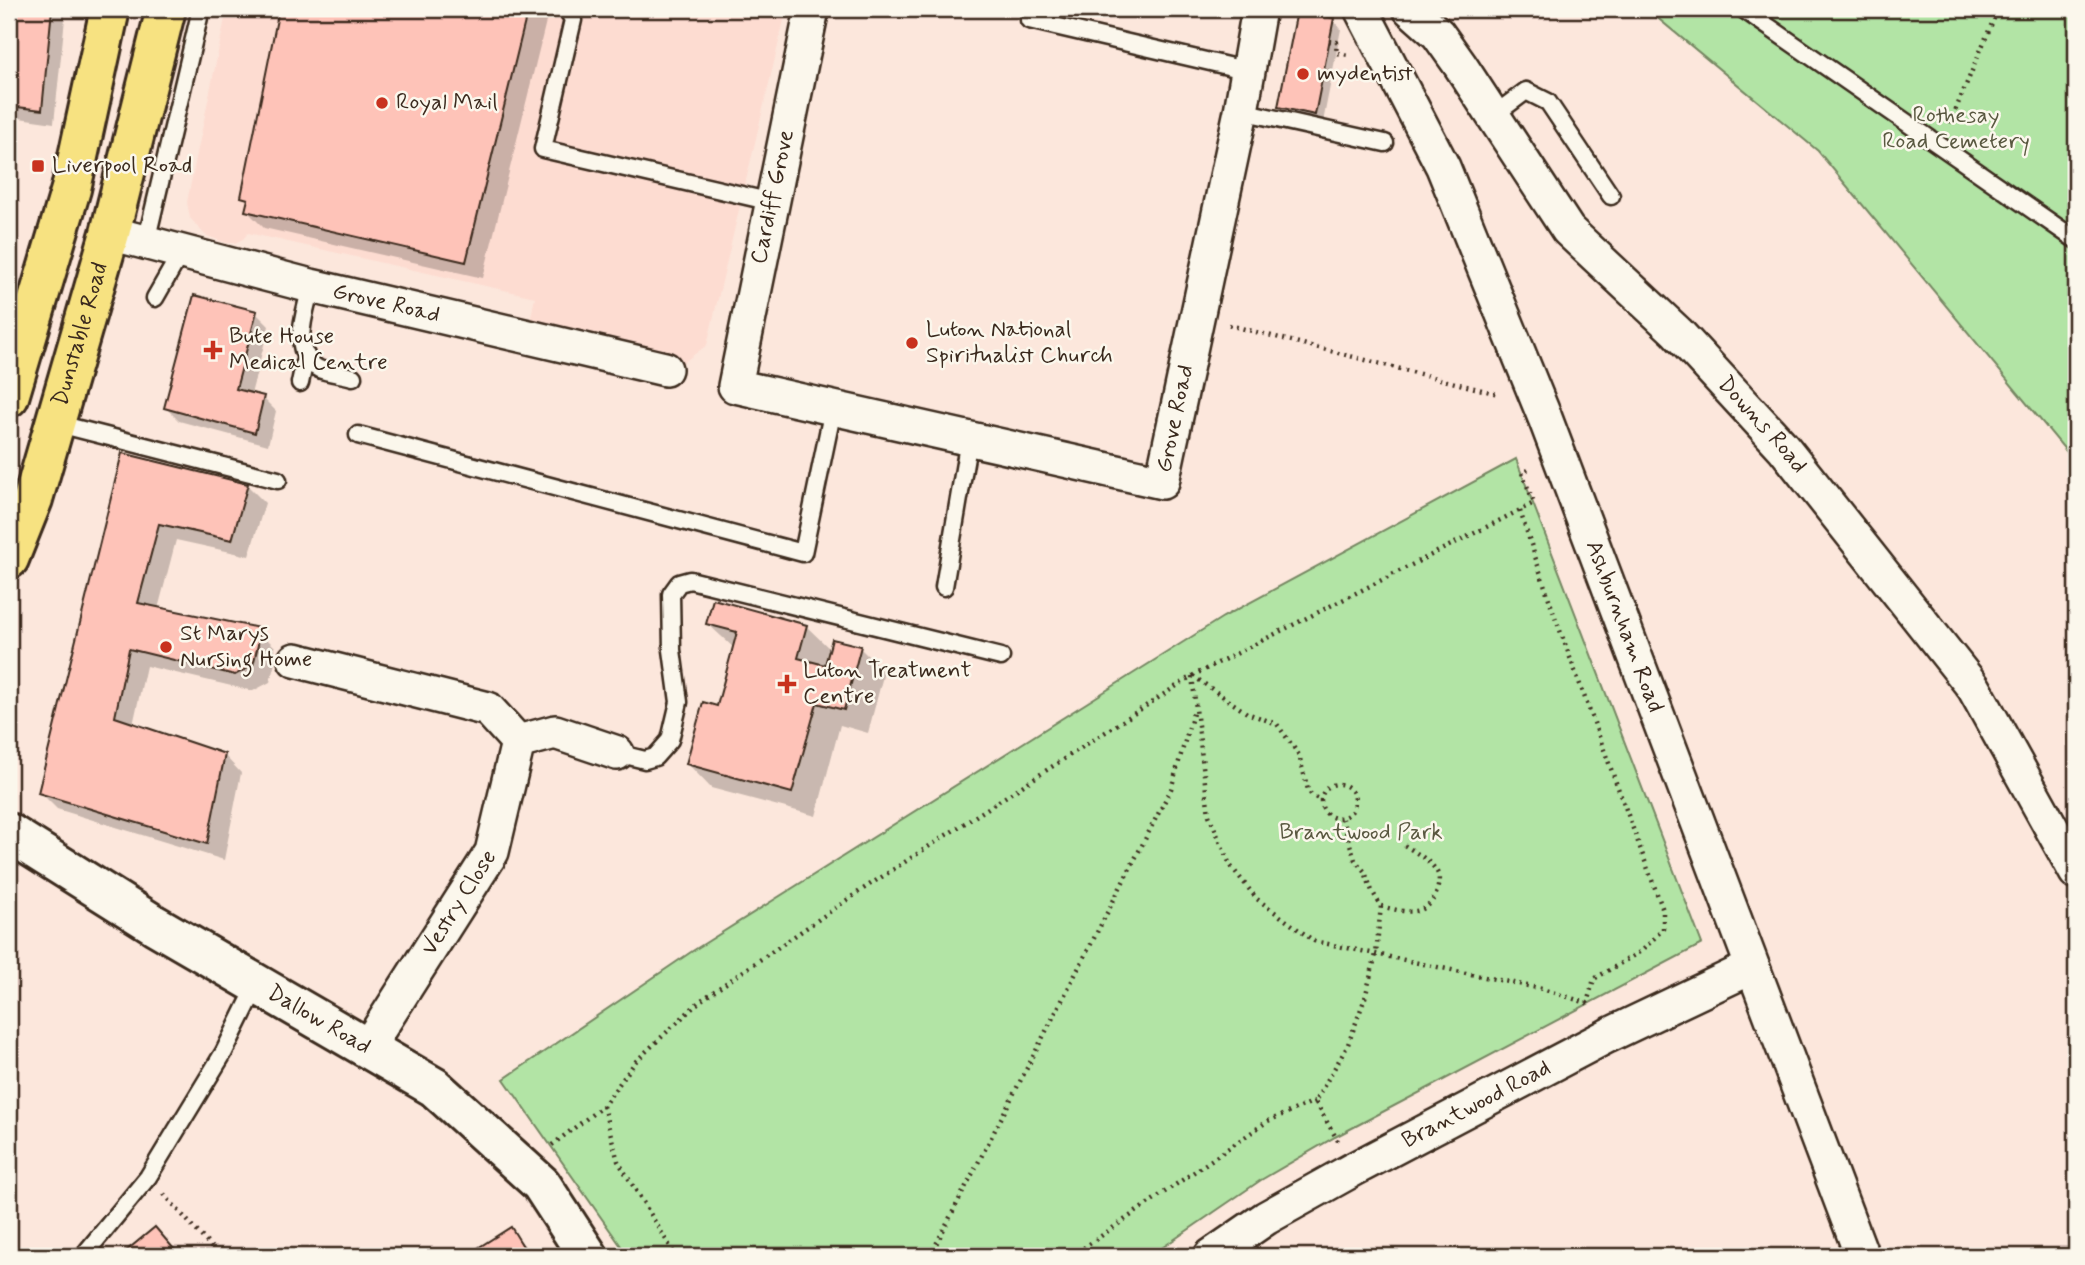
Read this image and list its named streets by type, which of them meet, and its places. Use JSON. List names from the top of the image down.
{
  "streets": {
    "highway": ["Dunstable Road"],
    "street": [
      "Cardiff Grove",
      "Grove Road",
      "Downs Road",
      "Ashburnham Road",
      "Vestry Close",
      "Dallow Road",
      "Brantwood Road"
    ]
  },
  "crossings": [
    ["Cardiff Grove", "Grove Road"],
    ["Grove Road", "Dunstable Road"],
    ["Ashburnham Road", "Brantwood Road"],
    ["Vestry Close", "Dallow Road"]
  ],
  "parks": ["Rothesay Road Cemetery", "Brantwood Park"],
  "places": {
    "other": [
      "mydentist",
      "Royal Mail",
      "Luton National Spiritualist Church",
      "St Marys Nursing Home"
    ],
    "transit": ["Liverpool Road"],
    "health": ["Bute House Medical Centre", "Luton Treatment Centre"]
  }
}
